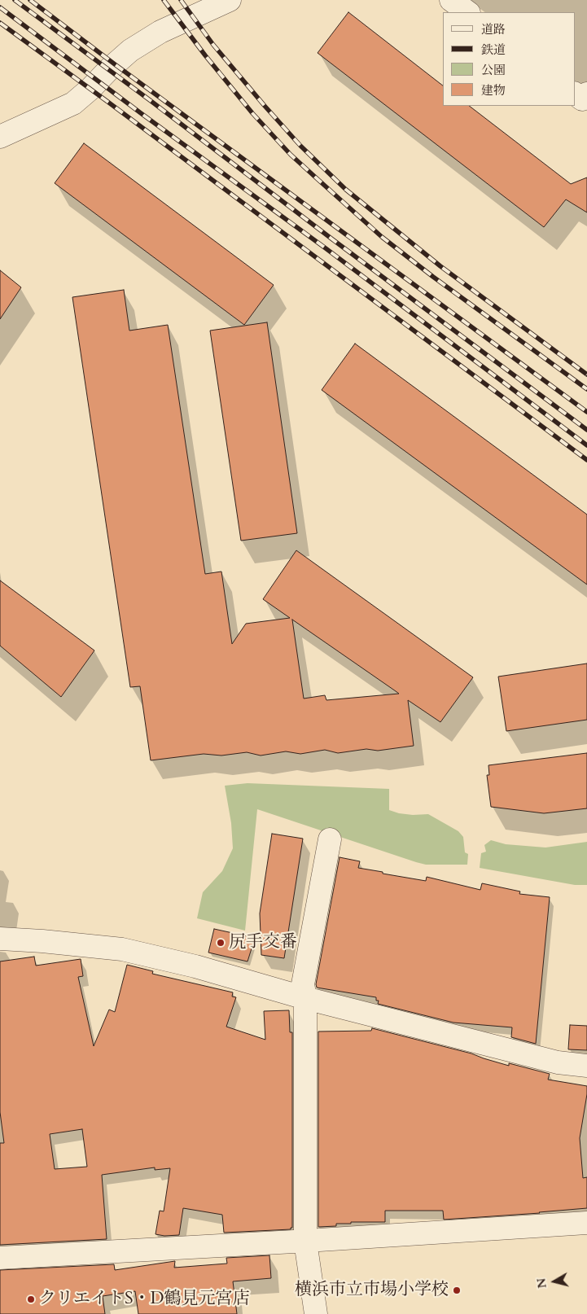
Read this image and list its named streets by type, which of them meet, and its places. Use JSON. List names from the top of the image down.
{
  "places": ["尻手交番", "横浜市立市場小学校", "クリエイトS・D鶴見元宮店"],
  "legend": [
    "道路",
    "鉄道",
    "公園",
    "建物"
  ],
  "north": "left"
}
